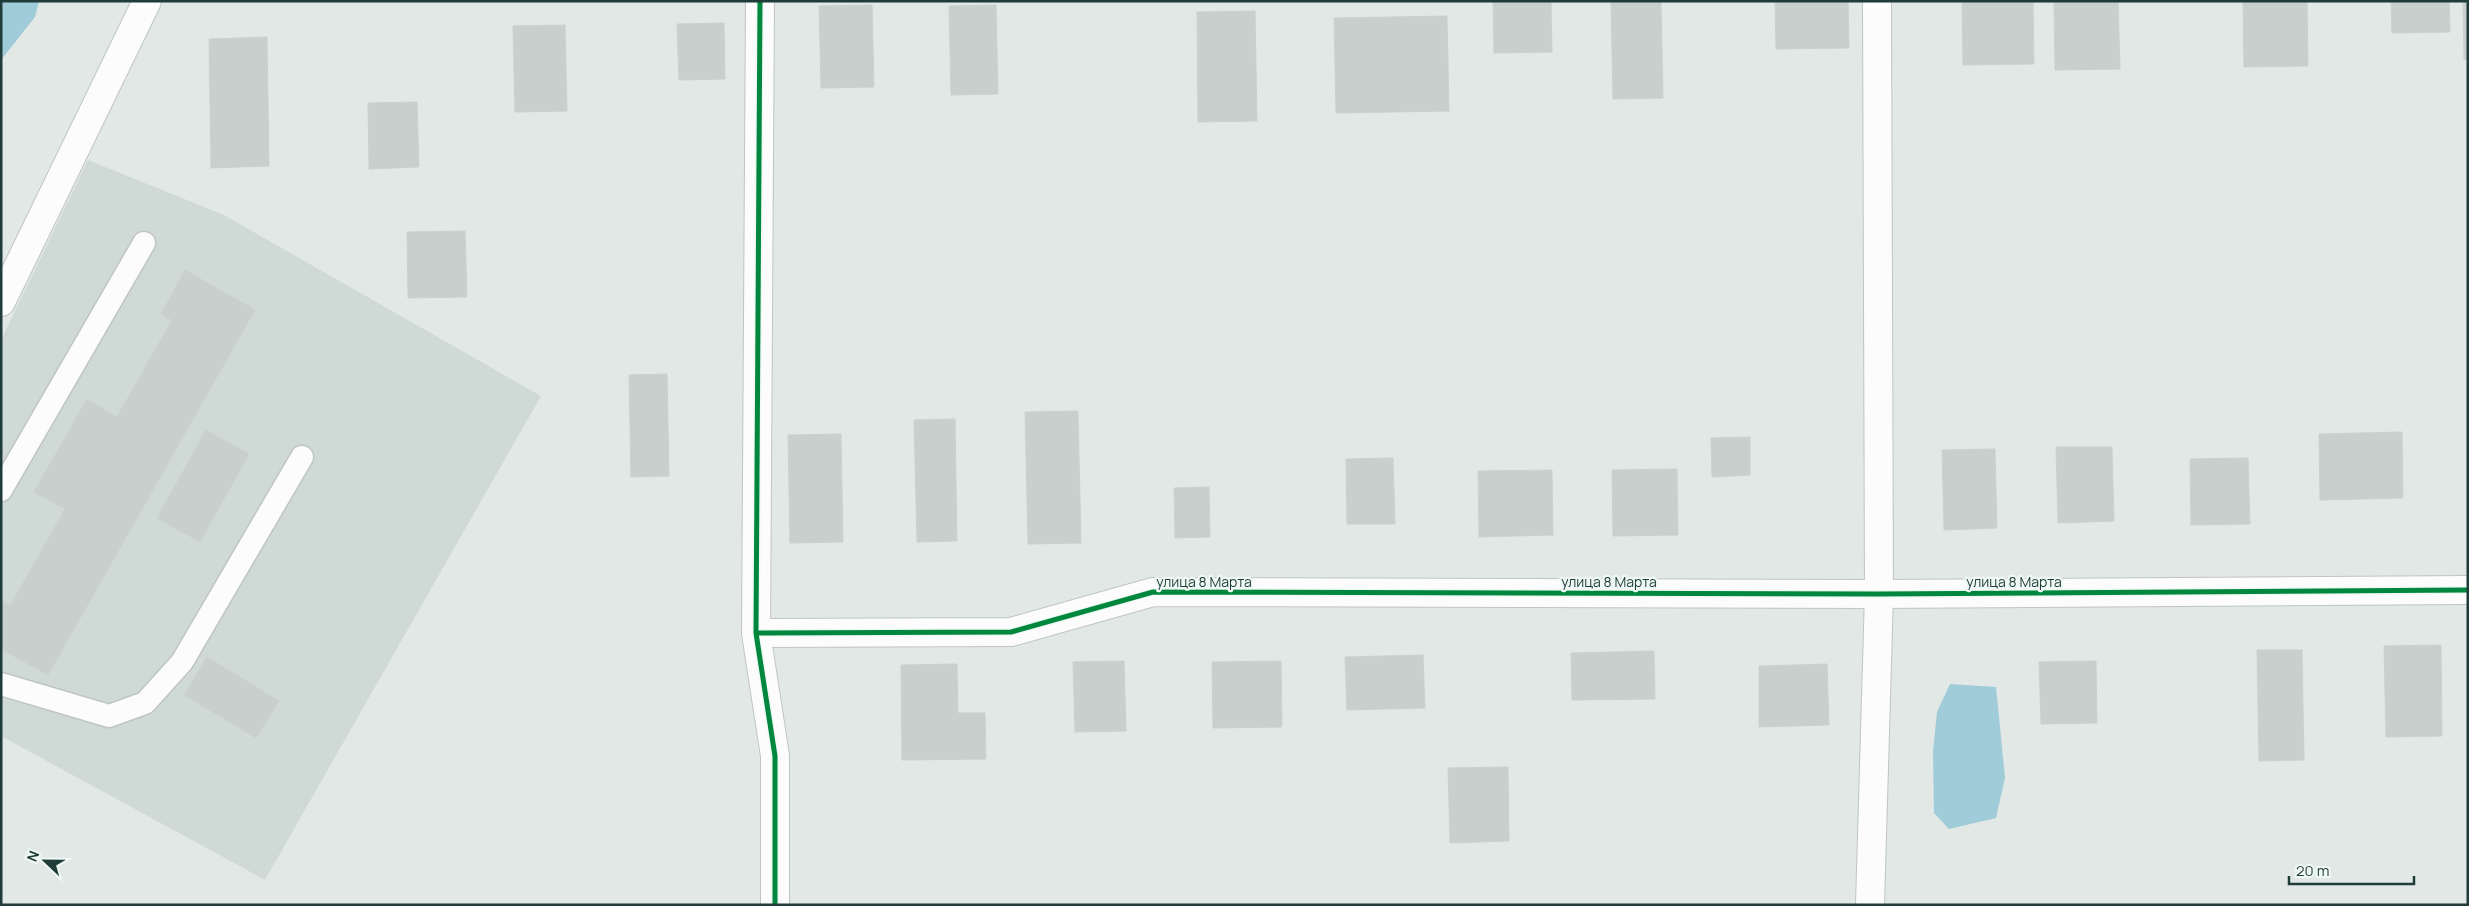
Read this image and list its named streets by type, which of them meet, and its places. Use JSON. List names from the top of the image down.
{
  "streets": {
    "street": ["улица 8 Марта"]
  },
  "scale_bar": "20 m",
  "north": "left"
}
